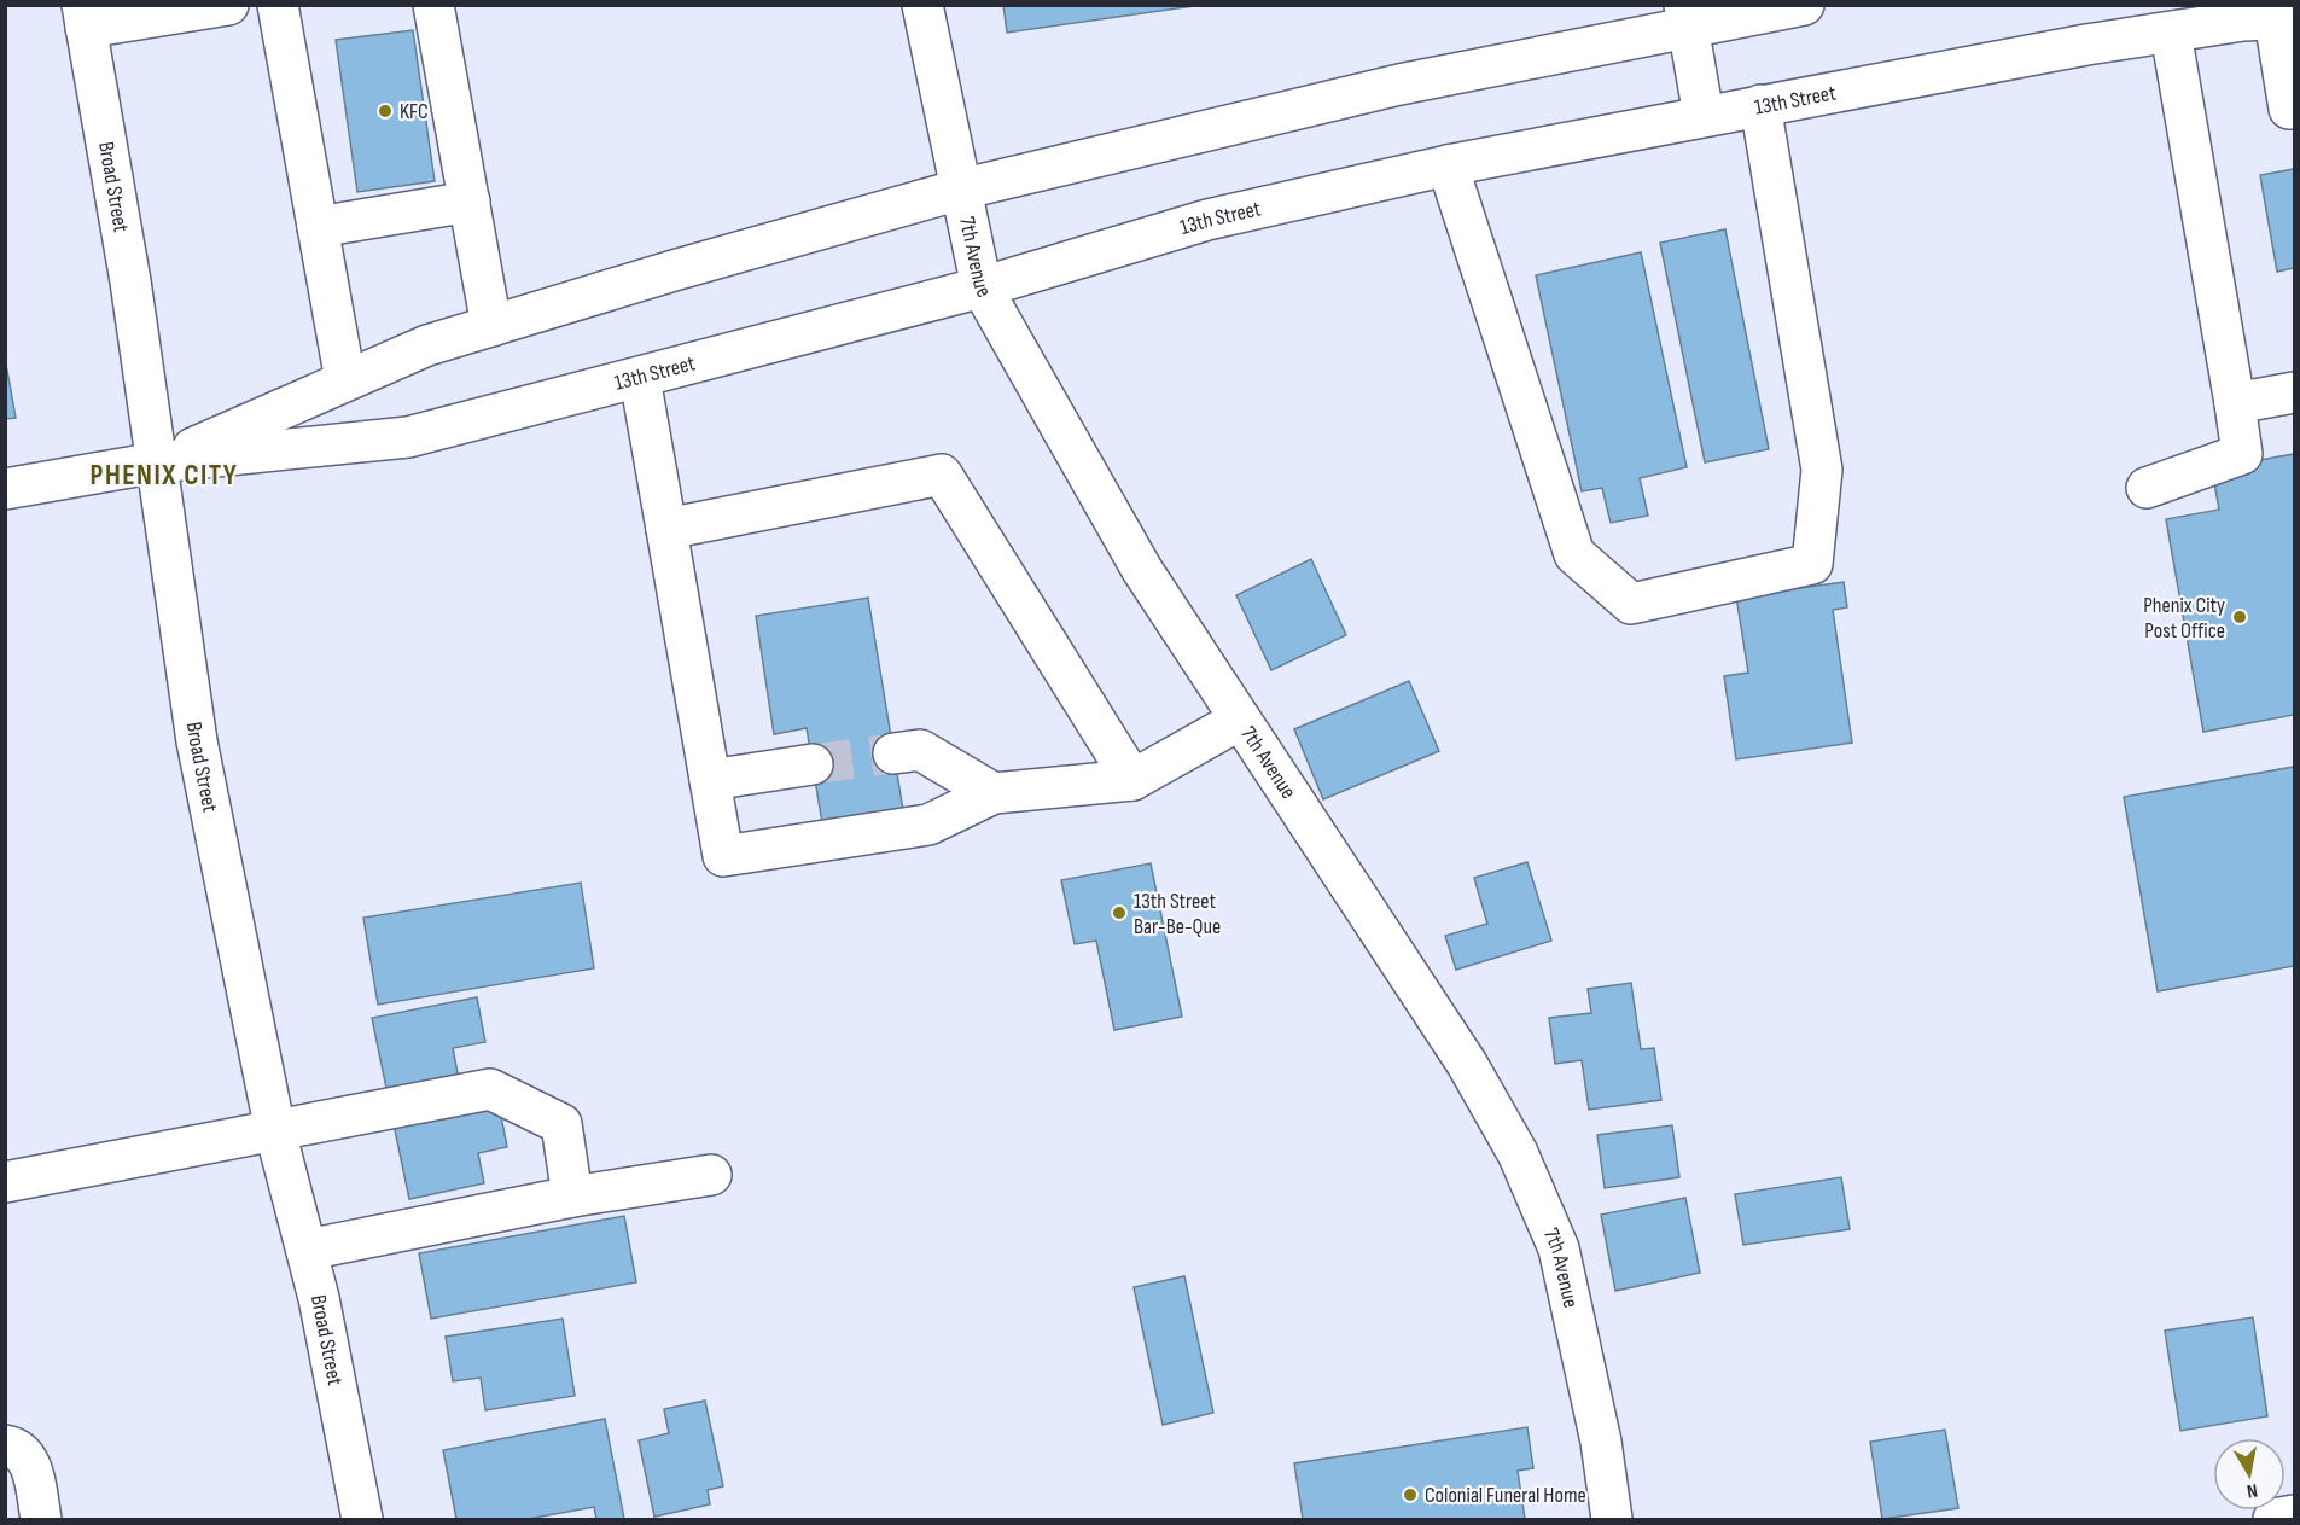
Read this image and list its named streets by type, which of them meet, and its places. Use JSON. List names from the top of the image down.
{
  "streets": {
    "main road": ["13th Street", "Broad Street", "7th Avenue"]
  },
  "crossings": [
    ["13th Street", "Broad Street"],
    ["13th Street", "7th Avenue"]
  ],
  "districts": ["PHENIX CITY"],
  "places": [
    "KFC",
    "Phenix City Post Office",
    "13th Street Bar-Be-Que",
    "Colonial Funeral Home"
  ],
  "north": "bottom"
}
